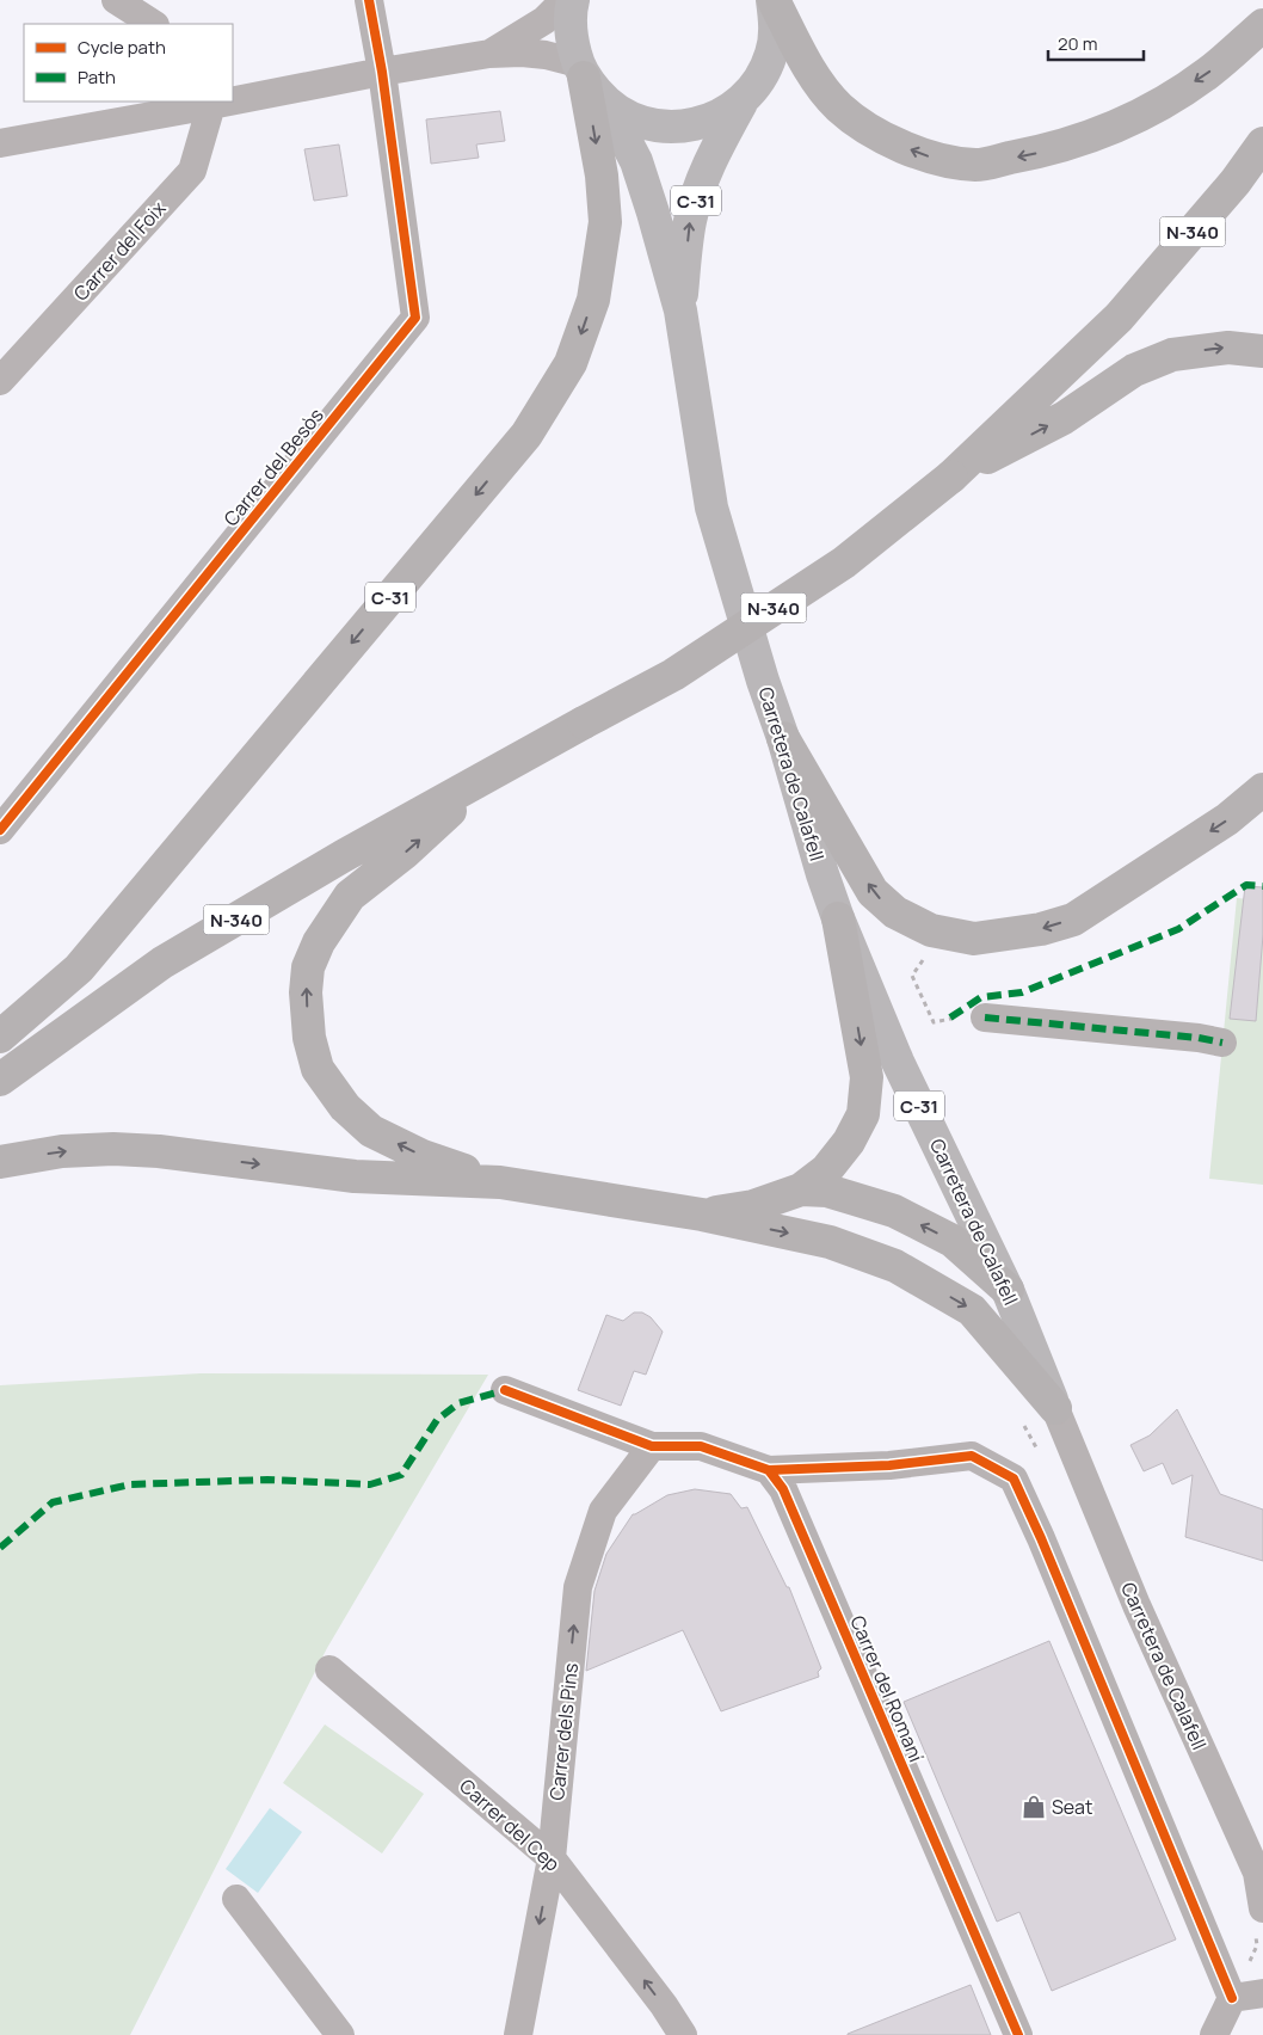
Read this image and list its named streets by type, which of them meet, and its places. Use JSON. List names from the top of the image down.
{
  "streets": {
    "highway": ["C-31", "N-340"],
    "main road": ["Carretera de Calafell"],
    "street": [
      "Carrer del Foix",
      "Carrer del Besòs",
      "Carrer del Romaní",
      "Carrer dels Pins",
      "Carrer del Cep"
    ]
  },
  "crossings": [
    ["C-31", "Carretera de Calafell"],
    ["Carrer dels Pins", "Carrer del Cep"]
  ],
  "one_way": ["Carrer del Cep"],
  "places": {
    "shop": ["Seat"]
  },
  "legend": ["Cycle path", "Path"],
  "scale_bar": "20 m"
}
